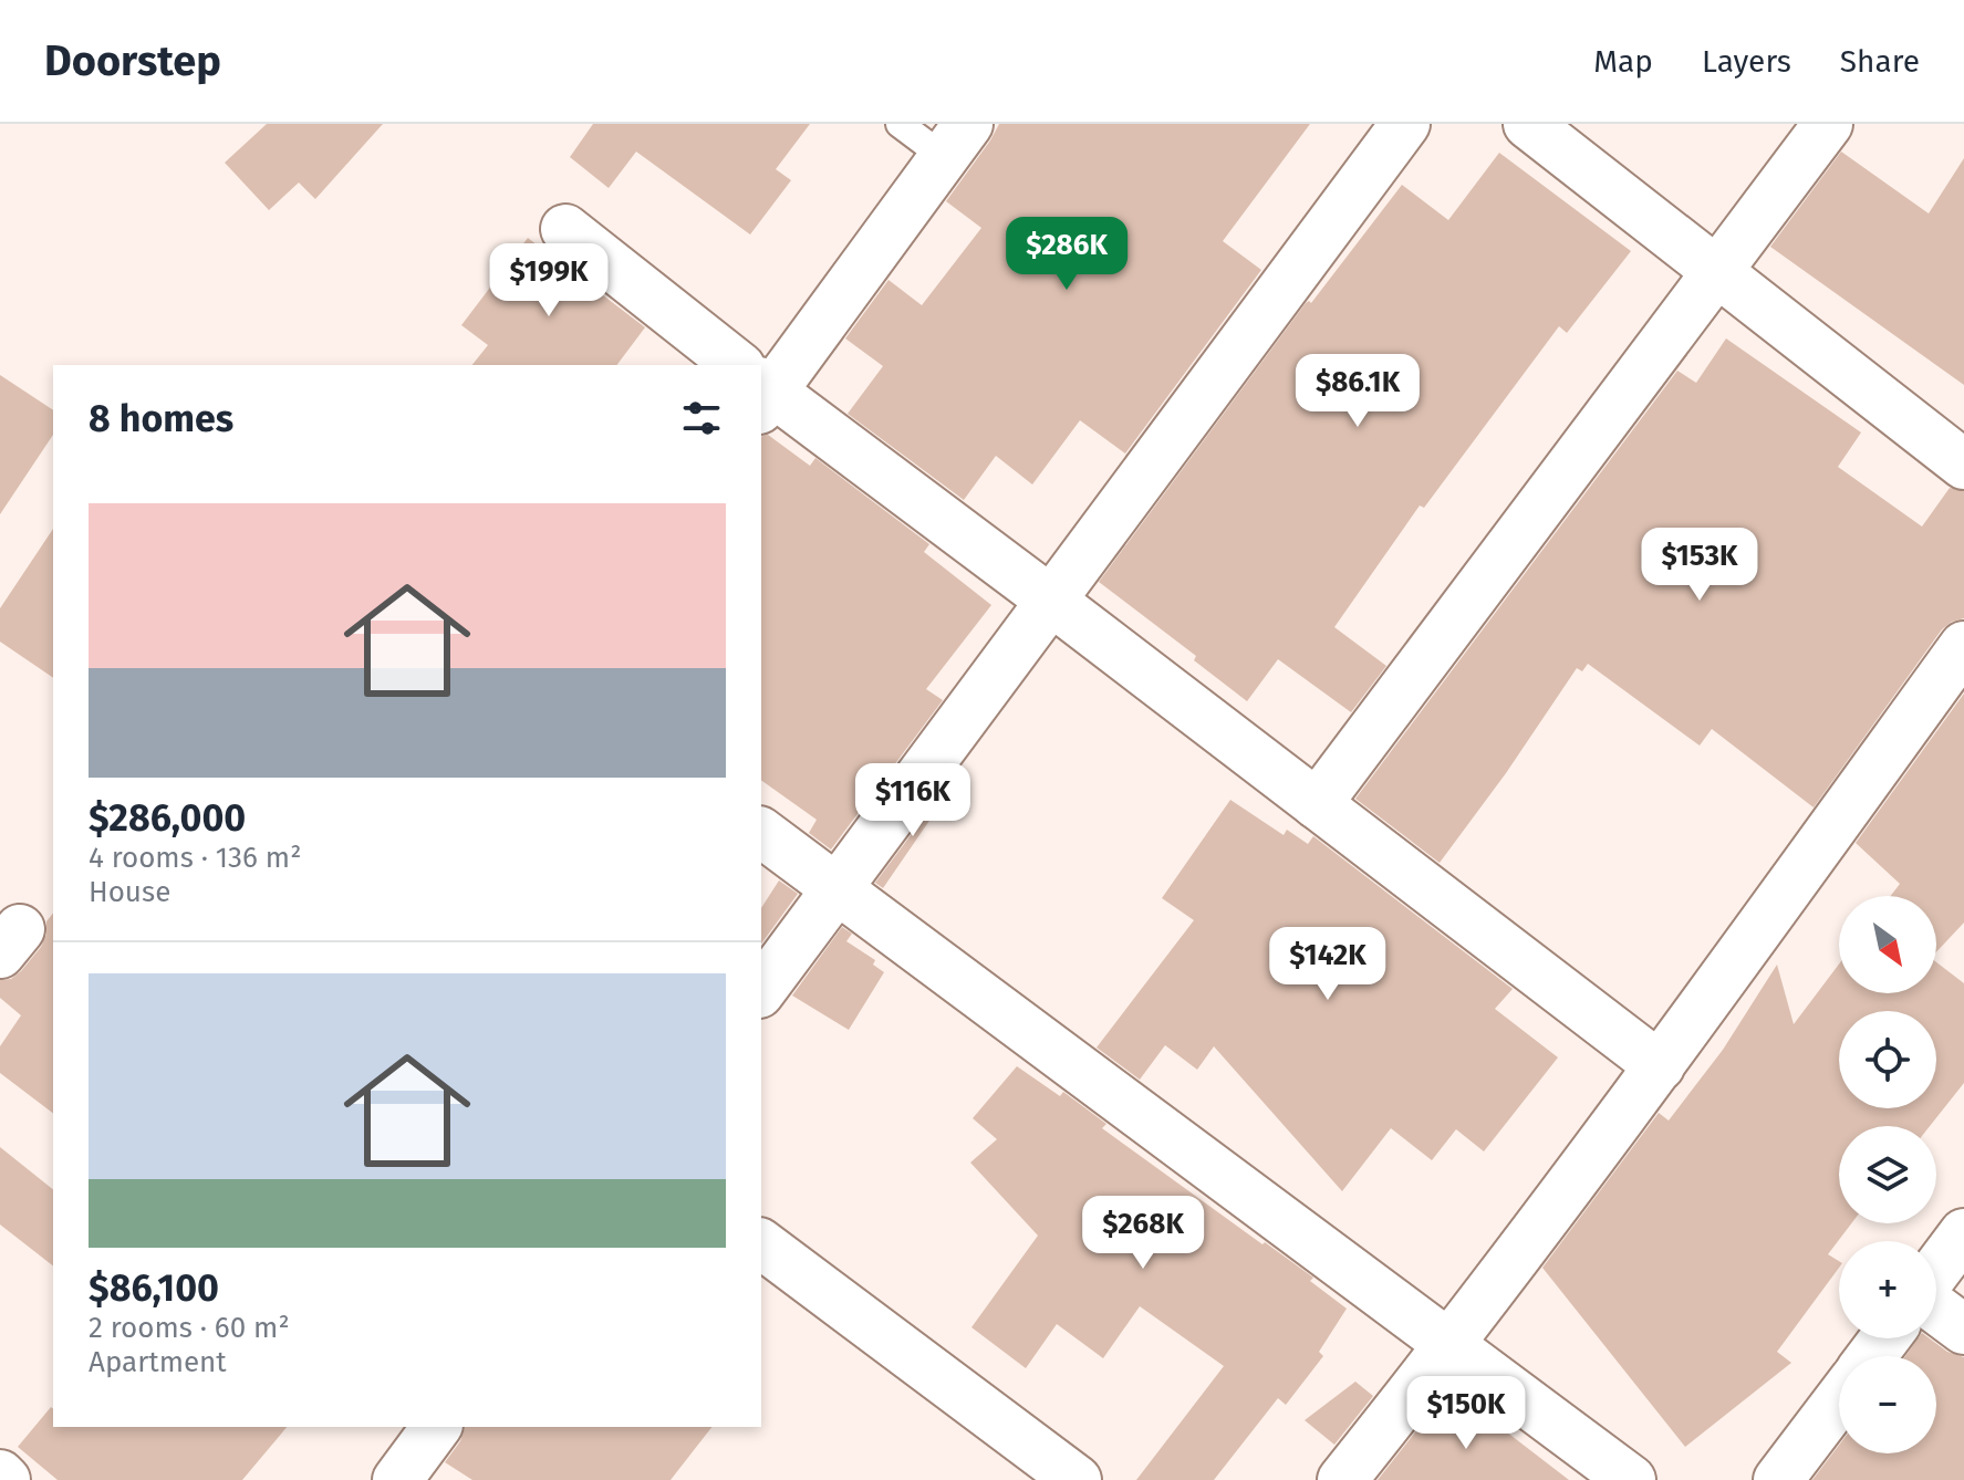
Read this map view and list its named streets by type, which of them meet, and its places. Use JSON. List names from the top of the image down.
{
  "north": "bottom right",
  "page": {
    "header": "Doorstep",
    "nav": ["Map", "Layers", "Share"],
    "price": [
      "$286K",
      "$199K",
      "$86.1K",
      "$153K",
      "$116K",
      "$142K",
      "$268K",
      "$150K"
    ],
    "heading": "8 homes",
    "list": [
      {
        "name": "$286,000",
        "note": "4 rooms · 136 m² · House"
      },
      {
        "name": "$86,100",
        "note": "2 rooms · 60 m² · Apartment"
      }
    ],
    "map_buttons": ["+", "−"]
  }
}
